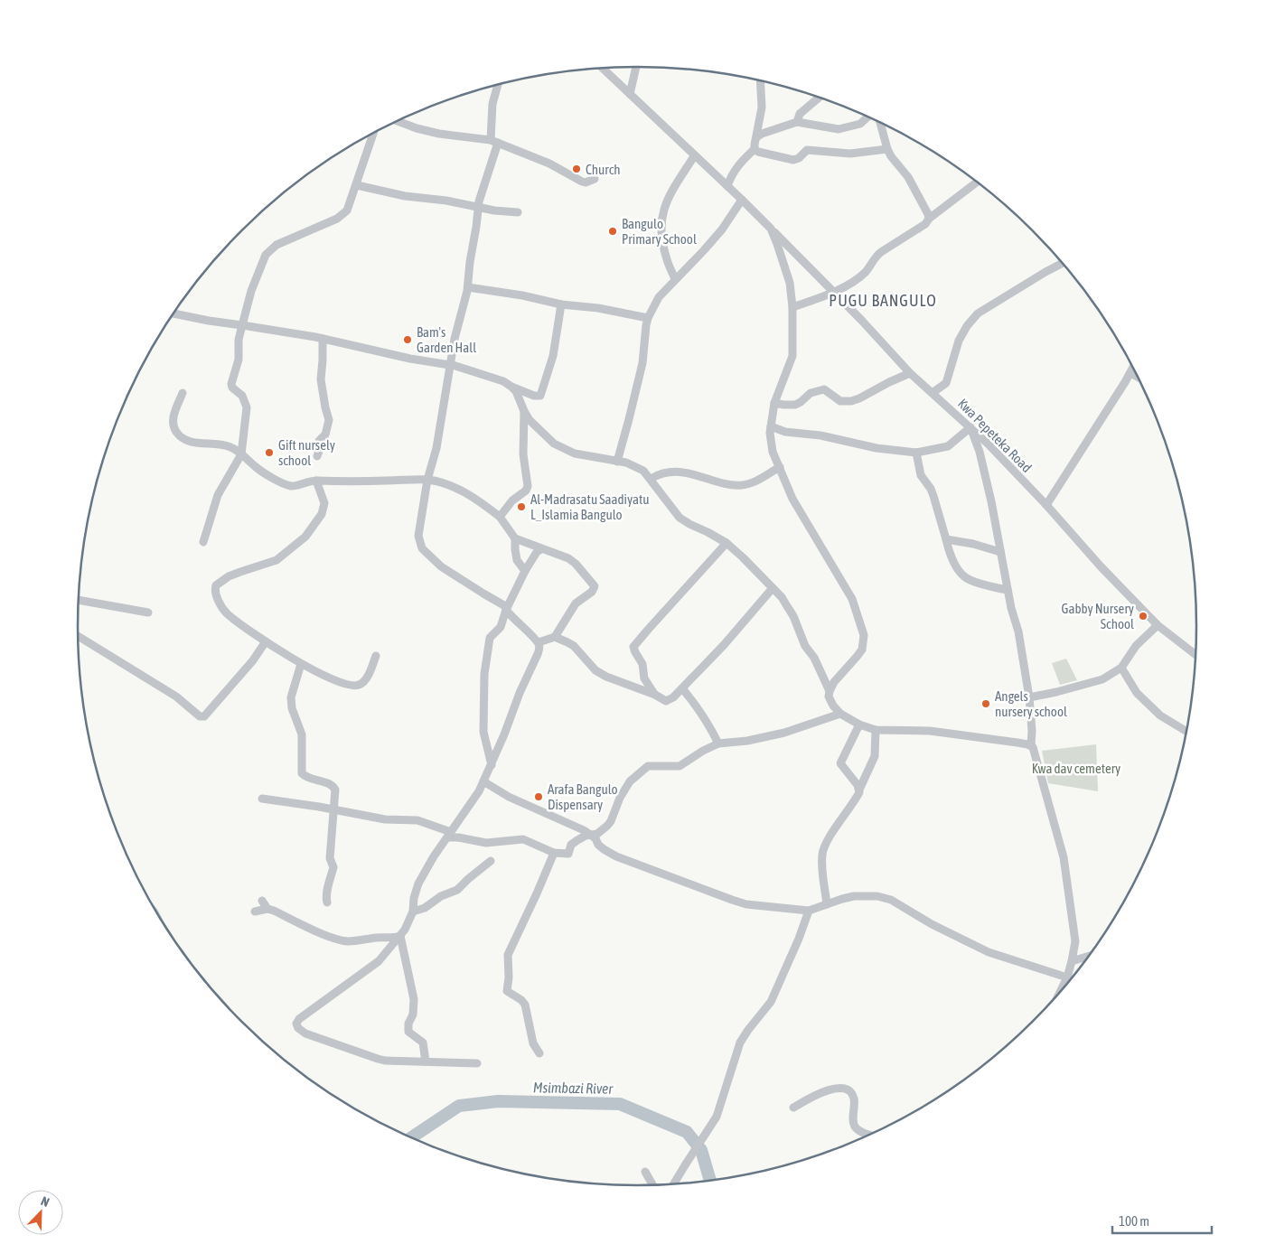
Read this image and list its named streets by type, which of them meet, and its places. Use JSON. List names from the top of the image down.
{
  "streets": {
    "street": ["Kwa Pepeteka Road"]
  },
  "districts": ["PUGU BANGULO"],
  "water": ["Msimbazi River"],
  "parks": ["Kwa dav cemetery"],
  "places": [
    "Church",
    "Bangulo Primary School",
    "Bam's Garden Hall",
    "Gift nursely school",
    "Al-Madrasatu Saadiyatu L_Islamia Bangulo",
    "Gabby Nursery School",
    "Angels nursery school",
    "Arafa Bangulo Dispensary"
  ],
  "scale_bar": "100 m",
  "north": "top right"
}
